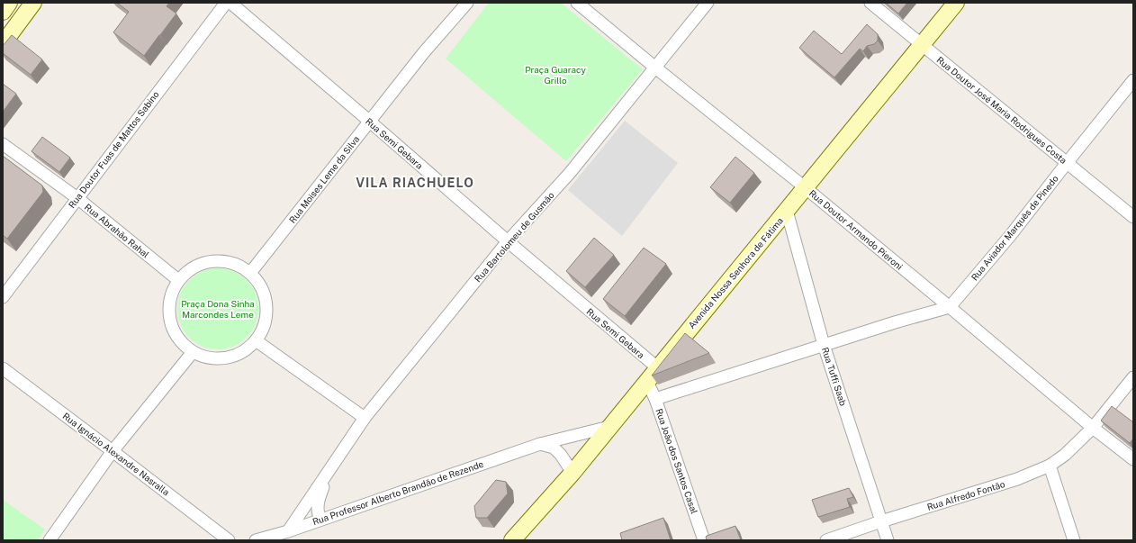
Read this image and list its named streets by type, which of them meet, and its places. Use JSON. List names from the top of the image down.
{
  "streets": {
    "street": [
      "Rua Doutor José Maria Rodrigues Costa",
      "Rua Semi Gebara",
      "Rua Doutor Fuas de Mattos Sabino",
      "Rua Moises Leme da Silva",
      "Rua Aviador Marquês de Pinedo",
      "Rua Doutor Armando Pieroni",
      "Rua Abrahão Rahal",
      "Rua Bartolomeu de Gusmão",
      "Avenida Nossa Senhora de Fátima",
      "Rua Tuffi Saab",
      "Rua Ignácio Alexandre Nasralla",
      "Rua João dos Santos Casal",
      "Rua Professor Alberto Brandão de Rezende",
      "Rua Alfredo Fontão"
    ]
  },
  "crossings": [
    ["Rua Doutor José Maria Rodrigues Costa", "Rua Aviador Marquês de Pinedo"],
    ["Rua Doutor José Maria Rodrigues Costa", "Avenida Nossa Senhora de Fátima"],
    ["Rua Semi Gebara", "Rua Moises Leme da Silva"],
    ["Rua Semi Gebara", "Rua Bartolomeu de Gusmão"],
    ["Rua Semi Gebara", "Avenida Nossa Senhora de Fátima"],
    ["Rua Doutor Fuas de Mattos Sabino", "Rua Abrahão Rahal"],
    ["Rua Moises Leme da Silva", "Rua Abrahão Rahal"],
    ["Rua Aviador Marquês de Pinedo", "Rua Doutor Armando Pieroni"],
    ["Rua Doutor Armando Pieroni", "Rua Bartolomeu de Gusmão"],
    ["Rua Doutor Armando Pieroni", "Avenida Nossa Senhora de Fátima"],
    ["Rua Doutor Armando Pieroni", "Rua Alfredo Fontão"],
    ["Rua Bartolomeu de Gusmão", "Rua Professor Alberto Brandão de Rezende"],
    ["Avenida Nossa Senhora de Fátima", "Rua Tuffi Saab"],
    ["Avenida Nossa Senhora de Fátima", "Rua João dos Santos Casal"],
    ["Avenida Nossa Senhora de Fátima", "Rua Professor Alberto Brandão de Rezende"],
    ["Rua Tuffi Saab", "Rua Alfredo Fontão"]
  ],
  "districts": ["VILA RIACHUELO"],
  "parks": ["Praça Guaracy Grillo", "Praça Dona Sinha Marcondes Leme"]
}
